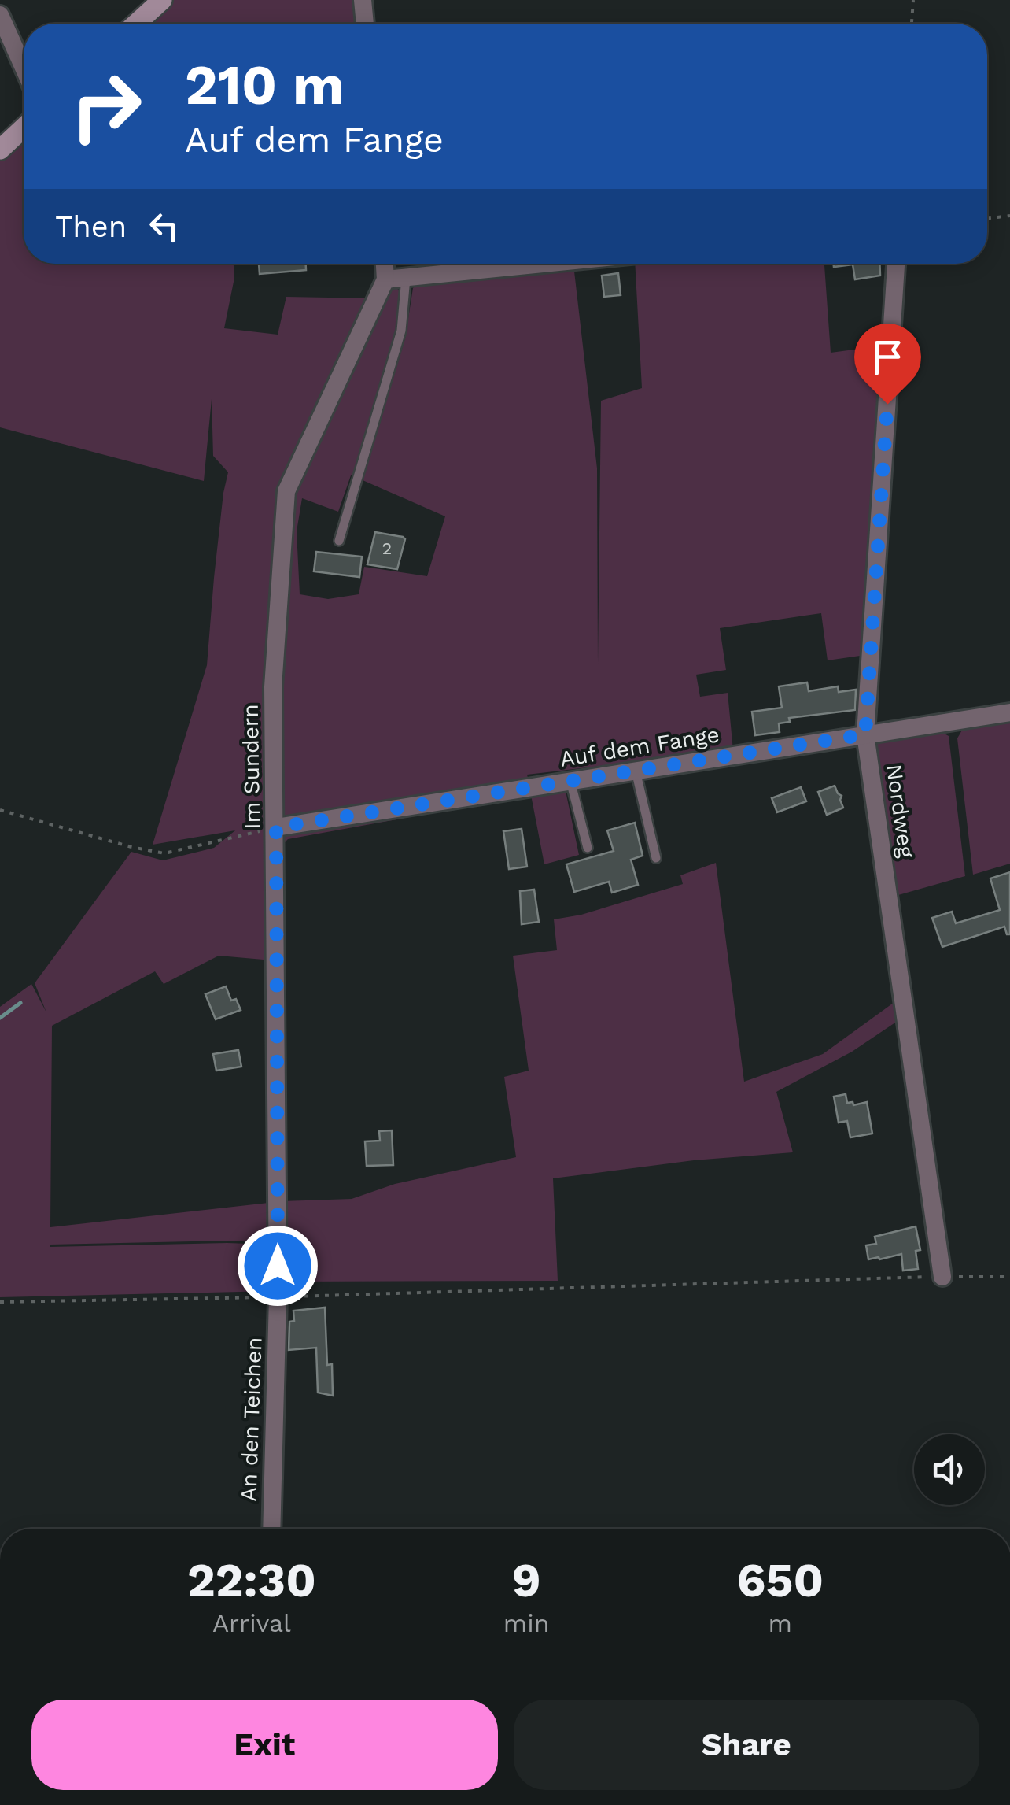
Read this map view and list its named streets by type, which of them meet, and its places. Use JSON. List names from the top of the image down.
{
  "streets": {
    "street": [
      "Auf dem Fange",
      "Im Sundern",
      "Nordweg",
      "An den Teichen"
    ]
  },
  "crossings": [
    ["Auf dem Fange", "Im Sundern"],
    ["Auf dem Fange", "Nordweg"],
    ["Im Sundern", "An den Teichen"]
  ],
  "house_numbers": ["2"],
  "page": {
    "turn": ["210 m", "Auf dem Fange"],
    "then": "Then",
    "eta": [
      "22:30",
      "Arrival",
      "9",
      "min",
      "650",
      "m"
    ],
    "buttons": ["Exit", "Share"]
  }
}
